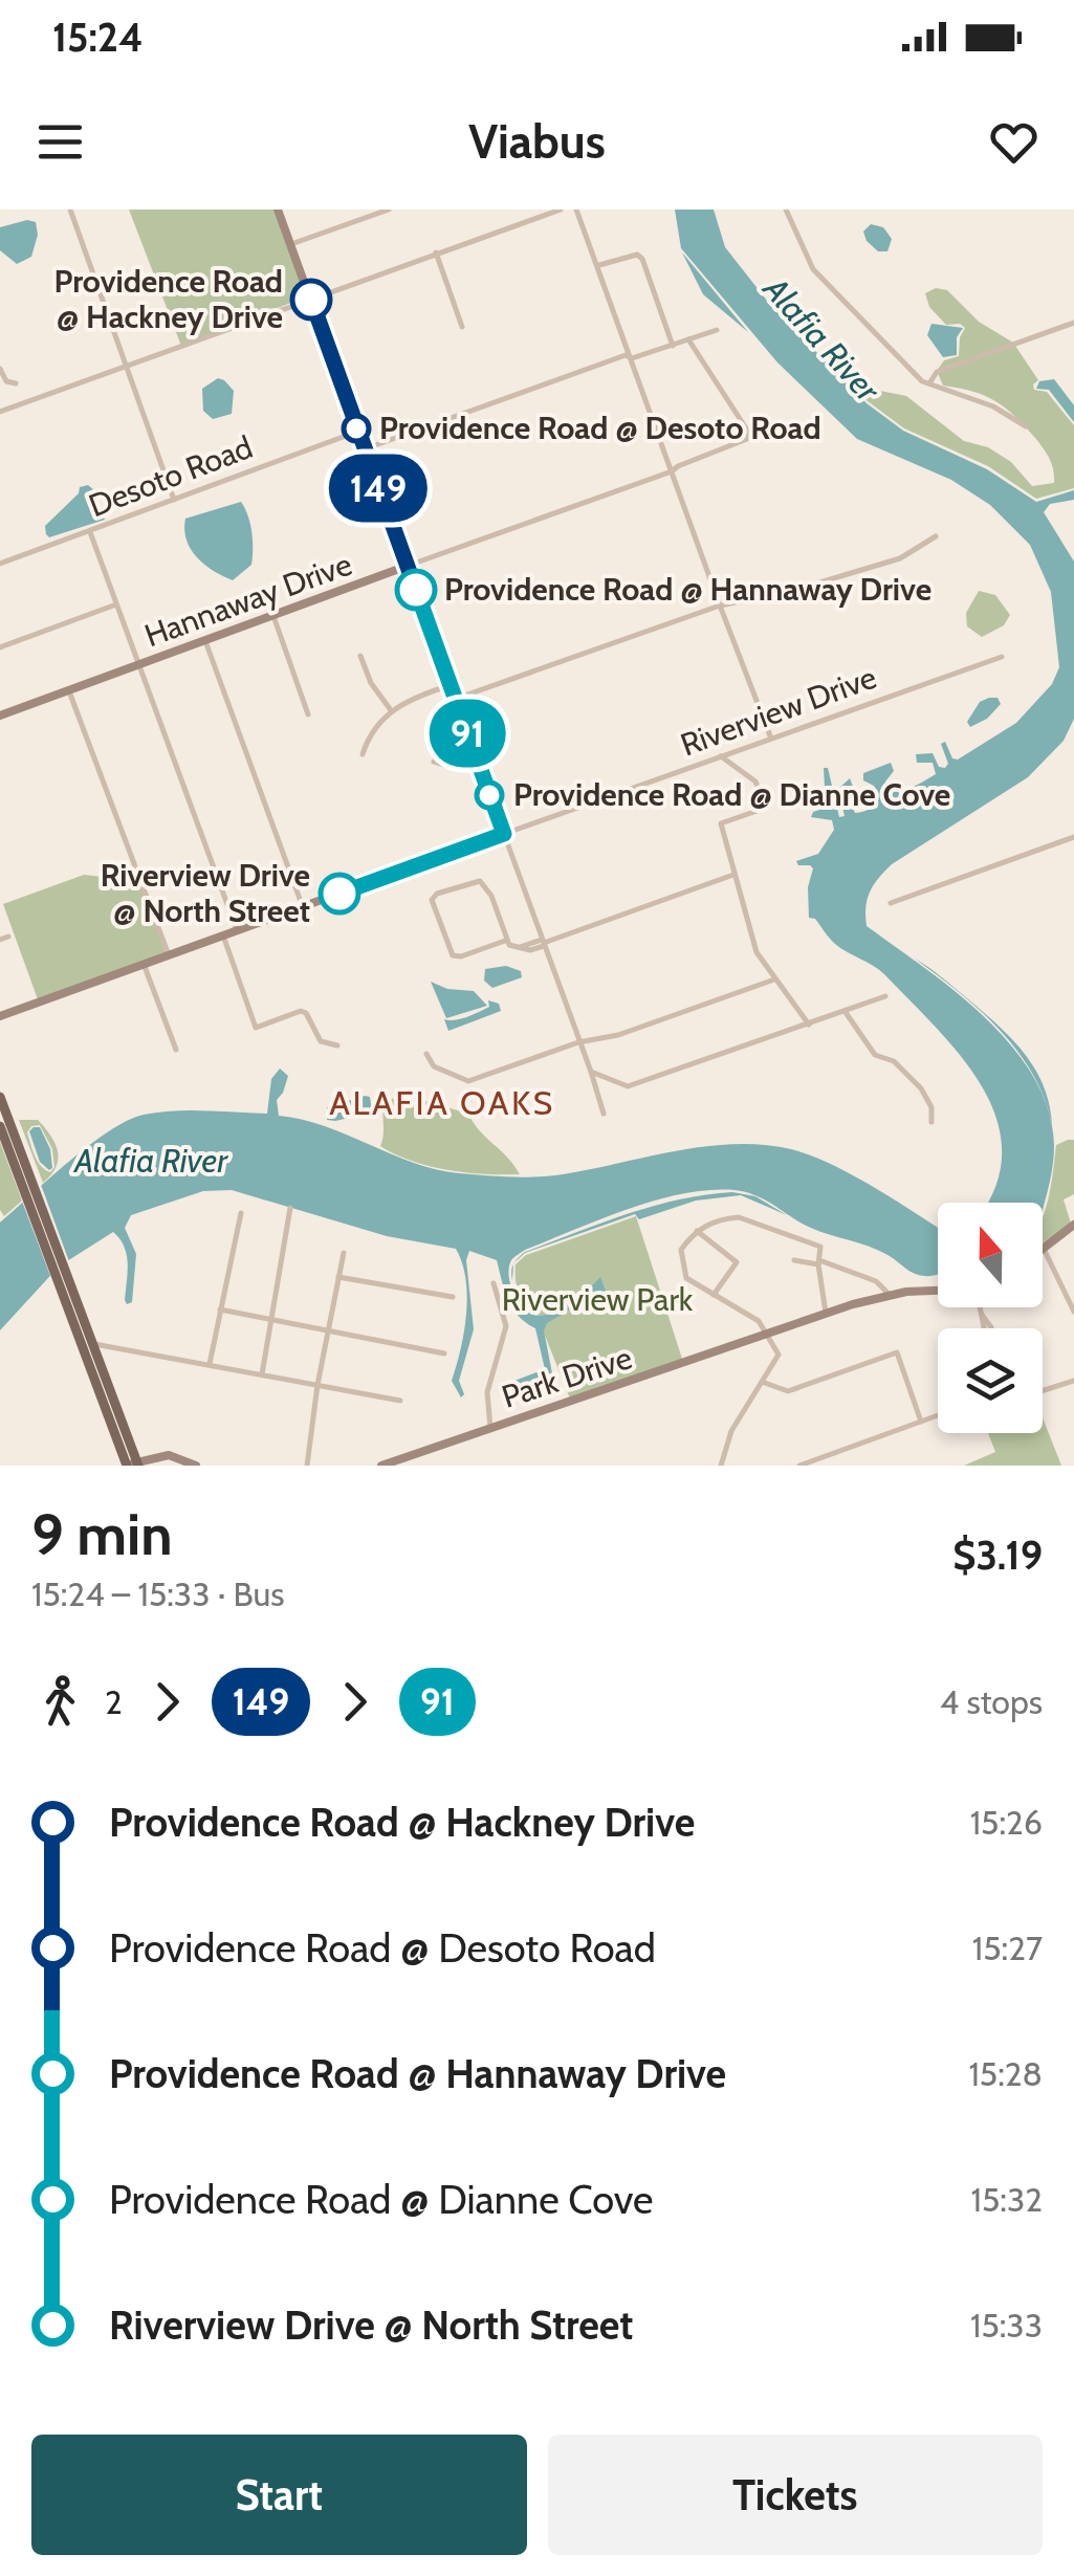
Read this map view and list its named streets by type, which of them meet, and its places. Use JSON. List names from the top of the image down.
{
  "streets": {
    "street": [
      "Desoto Road",
      "Hannaway Drive",
      "Riverview Drive",
      "Park Drive"
    ]
  },
  "districts": ["ALAFIA OAKS"],
  "water": ["Alafia River"],
  "parks": ["Riverview Park"],
  "places": [
    "Providence Road @ Hackney Drive",
    "Providence Road @ Desoto Road",
    "Providence Road @ Hannaway Drive",
    "Providence Road @ Dianne Cove",
    "Riverview Drive @ North Street"
  ],
  "lines": ["bus line 149", "bus line 91"],
  "north": "top",
  "page": {
    "status": "15:24",
    "header": "Viabus",
    "on_map": ["149", "91"],
    "heading": ["9 min", "15:24 – 15:33 · Bus", "$3.19"],
    "legs": [
      "2",
      "149",
      "91",
      "4 stops"
    ],
    "list": [
      {
        "name": "Providence Road @ Hackney Drive",
        "value": "15:26"
      },
      {
        "name": "Providence Road @ Desoto Road",
        "value": "15:27"
      },
      {
        "name": "Providence Road @ Hannaway Drive",
        "value": "15:28"
      },
      {
        "name": "Providence Road @ Dianne Cove",
        "value": "15:32"
      },
      {
        "name": "Riverview Drive @ North Street",
        "value": "15:33"
      }
    ],
    "buttons": ["Start", "Tickets"]
  }
}
